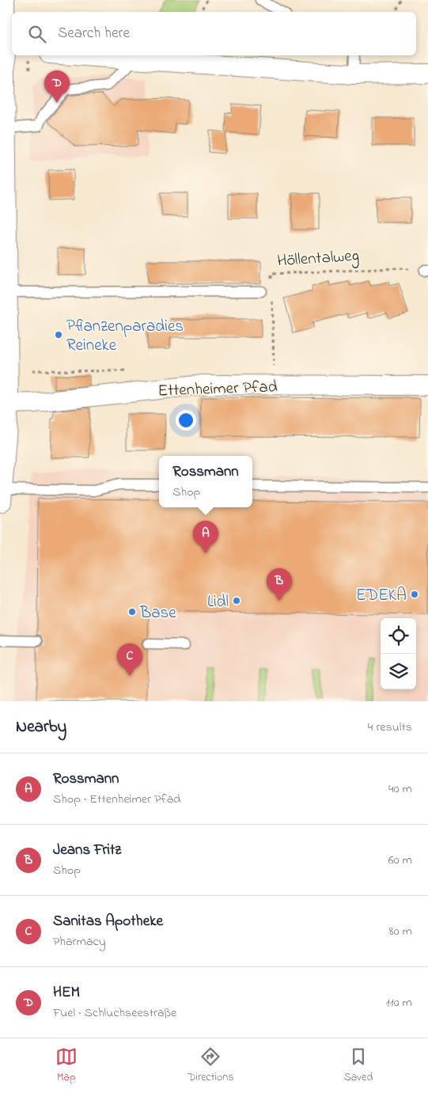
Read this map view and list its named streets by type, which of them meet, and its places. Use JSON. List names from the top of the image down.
{
  "streets": {
    "street": ["Ettenheimer Pfad"],
    "path": ["Höllentalweg"]
  },
  "places": [
    "Pflanzenparadies Reineke",
    "EDEKA",
    "Lidl",
    "Base"
  ],
  "page": {
    "search": "Search here",
    "pins": [
      "D",
      "A",
      "B",
      "C"
    ],
    "popup": ["Rossmann", "Shop"],
    "heading": ["Nearby", "4 results"],
    "list": [
      {
        "mark": "A",
        "name": "Rossmann",
        "note": "Shop · Ettenheimer Pfad",
        "value": "40 m"
      },
      {
        "mark": "B",
        "name": "Jeans Fritz",
        "note": "Shop",
        "value": "60 m"
      },
      {
        "mark": "C",
        "name": "Sanitas Apotheke",
        "note": "Pharmacy",
        "value": "80 m"
      },
      {
        "mark": "D",
        "name": "HEM",
        "note": "Fuel · Schluchseestraße",
        "value": "110 m"
      }
    ],
    "nav": ["Map", "Directions", "Saved"]
  }
}
